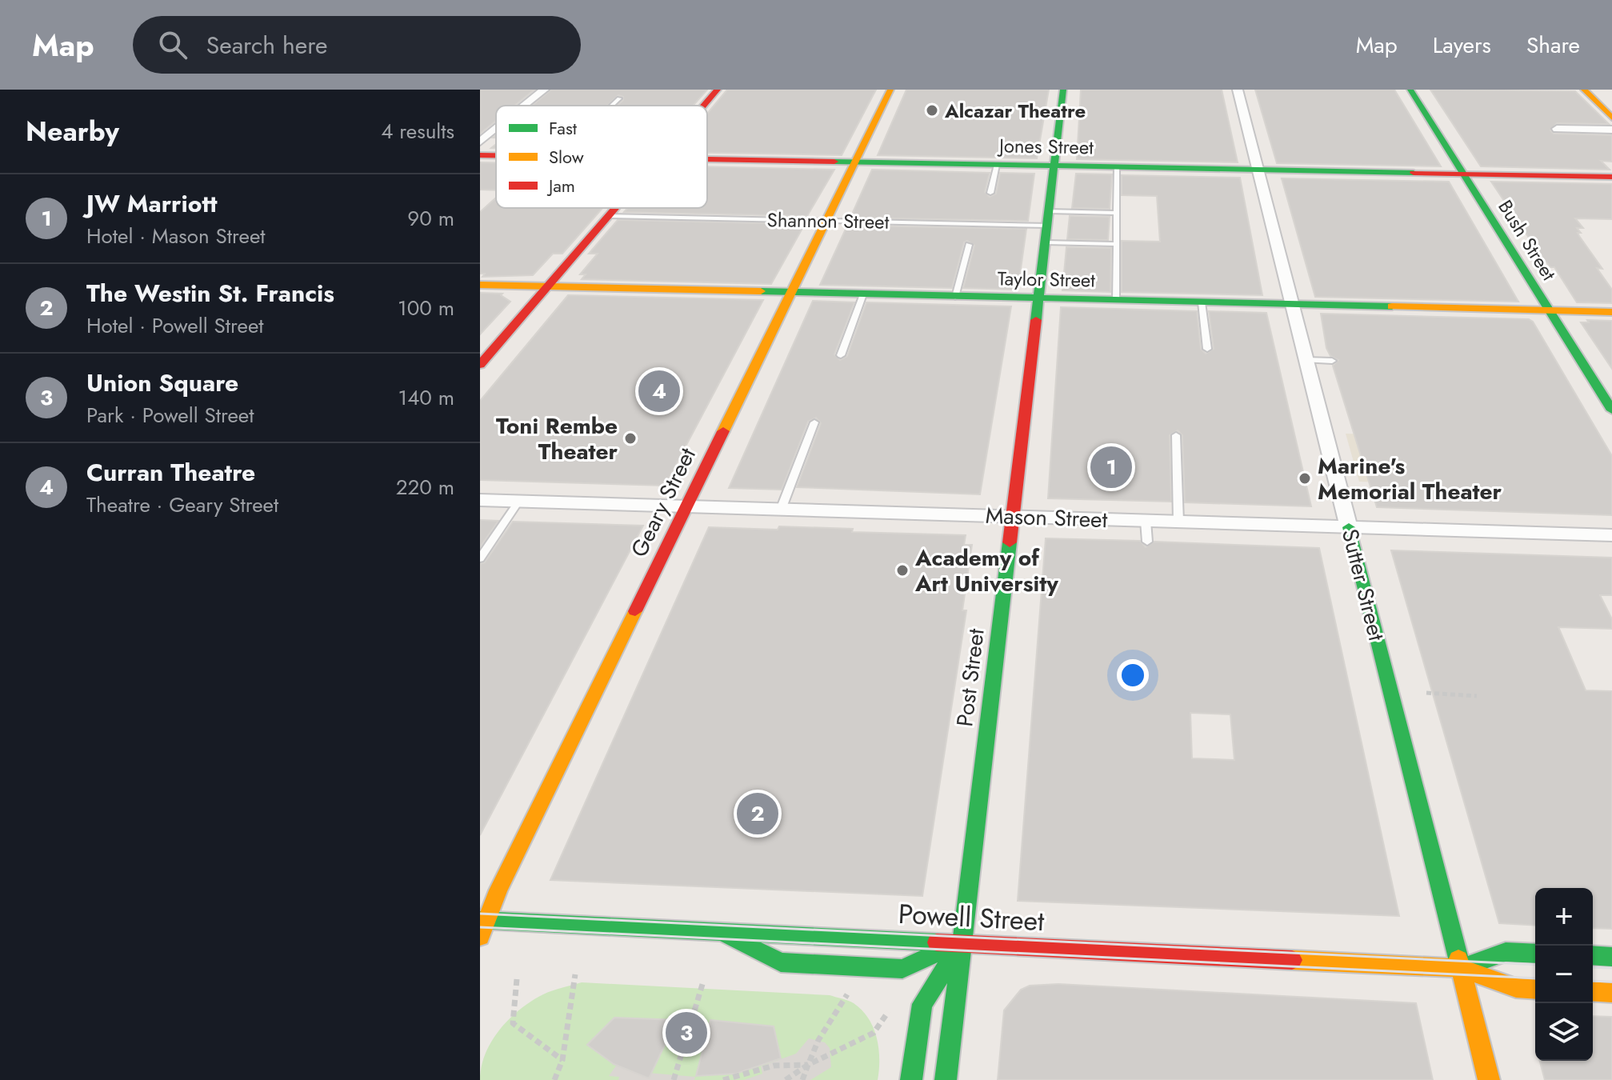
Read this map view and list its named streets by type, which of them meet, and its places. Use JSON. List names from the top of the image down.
{
  "streets": {
    "main road": [
      "Jones Street",
      "Bush Street",
      "Taylor Street",
      "Geary Street",
      "Sutter Street",
      "Post Street",
      "Powell Street"
    ],
    "street": ["Mason Street"],
    "lane": ["Shannon Street"]
  },
  "crossings": [
    ["Jones Street", "Bush Street"],
    ["Jones Street", "Geary Street"],
    ["Jones Street", "Sutter Street"],
    ["Jones Street", "Post Street"],
    ["Shannon Street", "Geary Street"],
    ["Shannon Street", "Post Street"],
    ["Bush Street", "Taylor Street"],
    ["Taylor Street", "Geary Street"],
    ["Taylor Street", "Sutter Street"],
    ["Taylor Street", "Post Street"],
    ["Geary Street", "Mason Street"],
    ["Geary Street", "Powell Street"],
    ["Mason Street", "Sutter Street"],
    ["Mason Street", "Post Street"],
    ["Sutter Street", "Powell Street"],
    ["Post Street", "Powell Street"]
  ],
  "places": [
    "Alcazar Theatre",
    "Toni Rembe Theater",
    "Marine's Memorial Theater",
    "Academy of Art University"
  ],
  "legend": ["Fast", "Slow", "Jam"],
  "page": {
    "header": "Map",
    "search": "Search here",
    "nav": ["Map", "Layers", "Share"],
    "heading": ["Nearby", "4 results"],
    "list": [
      {
        "mark": "1",
        "name": "JW Marriott",
        "note": "Hotel · Mason Street",
        "value": "90 m"
      },
      {
        "mark": "2",
        "name": "The Westin St. Francis",
        "note": "Hotel · Powell Street",
        "value": "100 m"
      },
      {
        "mark": "3",
        "name": "Union Square",
        "note": "Park · Powell Street",
        "value": "140 m"
      },
      {
        "mark": "4",
        "name": "Curran Theatre",
        "note": "Theatre · Geary Street",
        "value": "220 m"
      }
    ],
    "pins": [
      "4",
      "1",
      "2",
      "3"
    ],
    "map_buttons": ["+", "−"]
  }
}
